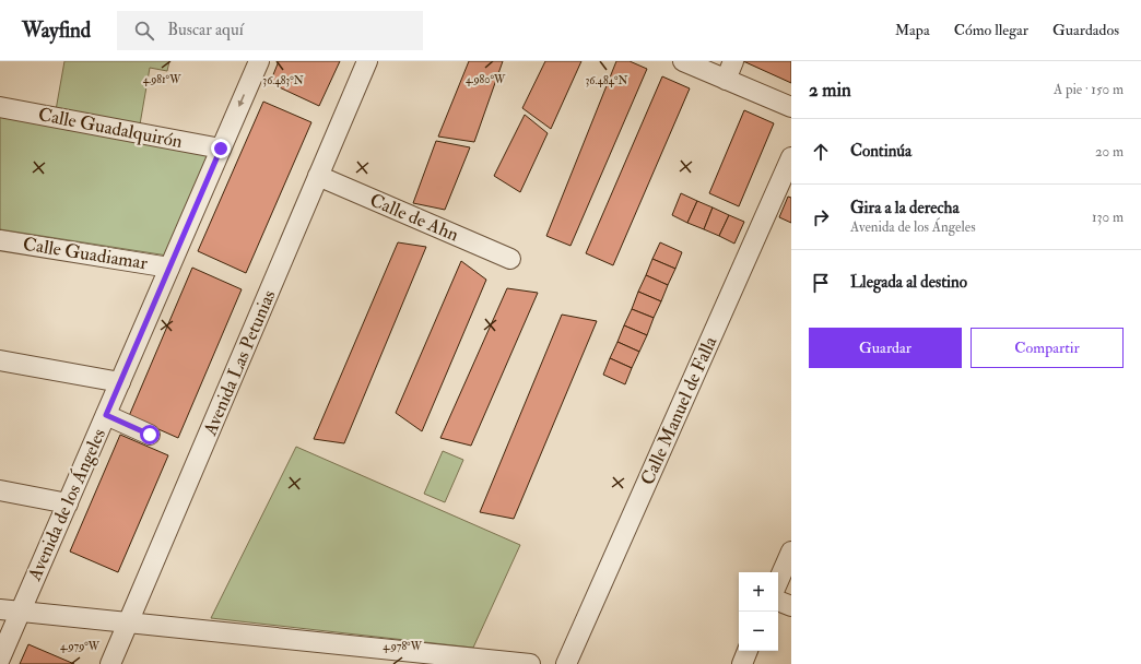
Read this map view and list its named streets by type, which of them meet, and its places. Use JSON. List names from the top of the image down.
{
  "streets": {
    "street": [
      "Calle Guadalquirón",
      "Calle de Ahn",
      "Calle Guadiamar",
      "Avenida Las Petunias",
      "Calle Manuel de Falla",
      "Avenida de los Ángeles"
    ]
  },
  "crossings": [
    ["Calle Guadalquirón", "Avenida de los Ángeles"],
    ["Calle de Ahn", "Avenida Las Petunias"],
    ["Calle Guadiamar", "Avenida de los Ángeles"]
  ],
  "page": {
    "header": "Wayfind",
    "search": "Buscar aquí",
    "nav": ["Mapa", "Cómo llegar", "Guardados"],
    "heading": ["2 min", "A pie · 150 m"],
    "list": [
      ["Continúa", "20 m"],
      ["Gira a la derecha", "Avenida de los Ángeles", "130 m"],
      "Llegada al destino"
    ],
    "buttons": ["Guardar", "Compartir"],
    "map_buttons": ["+", "−"]
  },
  "coordinates": [
    "4.980°W",
    "4.981°W",
    "36.483°N",
    "36.484°N",
    "4.979°W",
    "4.978°W"
  ]
}
